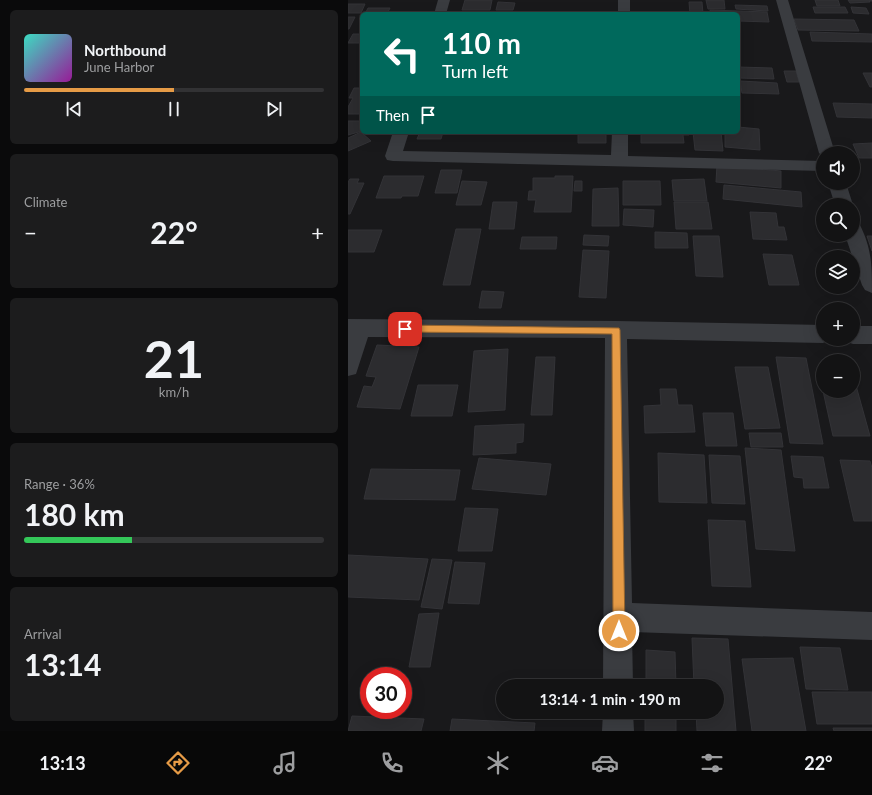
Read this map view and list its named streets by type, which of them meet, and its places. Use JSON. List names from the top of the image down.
{
  "page": {
    "turn": ["110 m", "Turn left"],
    "song": ["Northbound", "June Harbor"],
    "then": "Then",
    "map_buttons": ["+", "−"],
    "tile": [
      "Climate",
      ["21", "km/h"],
      ["Range · 36%", "180 km"],
      ["Arrival", "13:14"]
    ],
    "heat": ["−", "22°", "+"],
    "limit": "30",
    "trip": "13:14 · 1 min · 190 m",
    "tabs": ["13:13", "22°"]
  }
}
